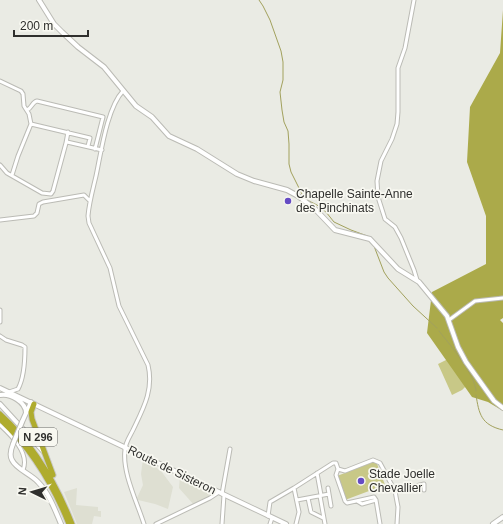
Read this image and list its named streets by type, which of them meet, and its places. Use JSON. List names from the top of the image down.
{
  "streets": {
    "highway": ["N 296"],
    "street": ["Route de Sisteron"]
  },
  "crossings": [
    ["N 296", "Route de Sisteron"]
  ],
  "places": ["Chapelle Sainte-Anne des Pinchinats", "Stade Joelle Chevallier"],
  "scale_bar": "200 m",
  "north": "left"
}
